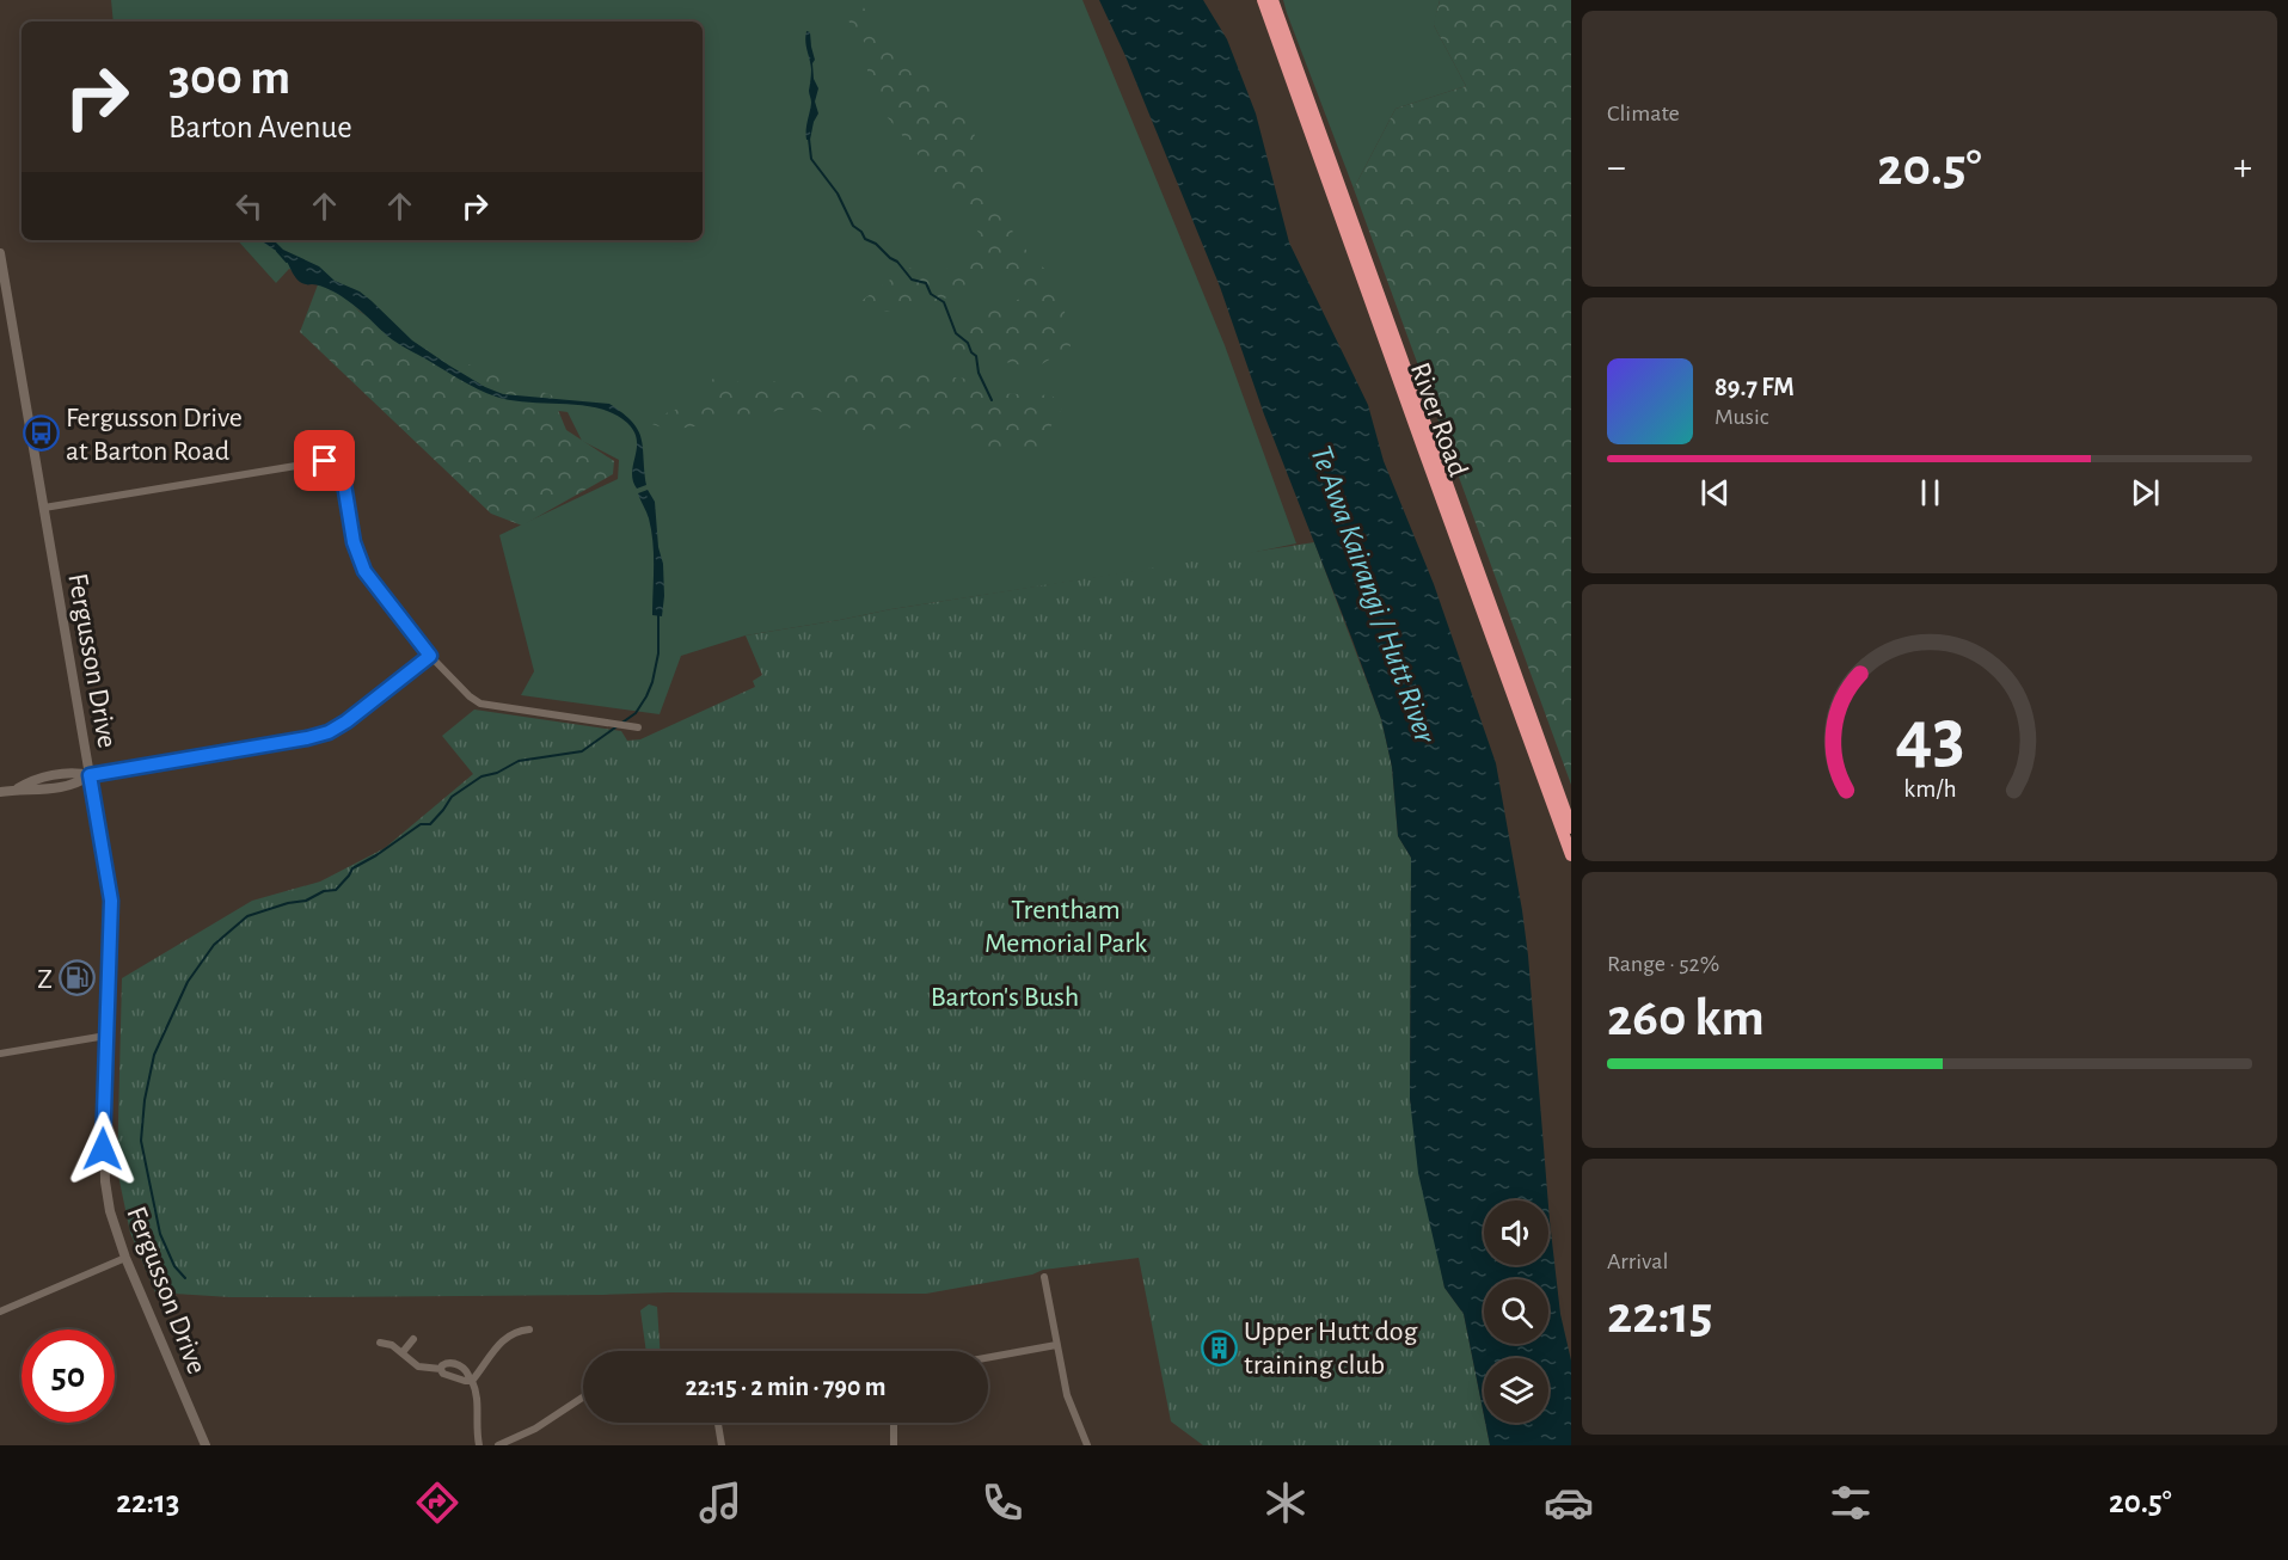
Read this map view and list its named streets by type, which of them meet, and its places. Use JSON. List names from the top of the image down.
{
  "streets": {
    "highway": ["River Road"],
    "main road": ["Fergusson Drive"]
  },
  "water": ["Te Awa Kairangi / Hutt River"],
  "parks": ["Trentham Memorial Park", "Barton's Bush"],
  "places": {
    "bus stop": ["Fergusson Drive at Barton Road"],
    "fuel station": ["Z"],
    "building": ["Upper Hutt dog training club"]
  },
  "page": {
    "tile": [
      "Climate",
      ["Range · 52%", "260 km"],
      ["Arrival", "22:15"]
    ],
    "turn": ["300 m", "Barton Avenue"],
    "heat": ["−", "20.5°", "+"],
    "song": ["89.7 FM", "Music"],
    "limit": "50",
    "trip": "22:15 · 2 min · 790 m",
    "tabs": ["22:13", "20.5°"],
    "gauge": ["43", "km/h"]
  }
}
